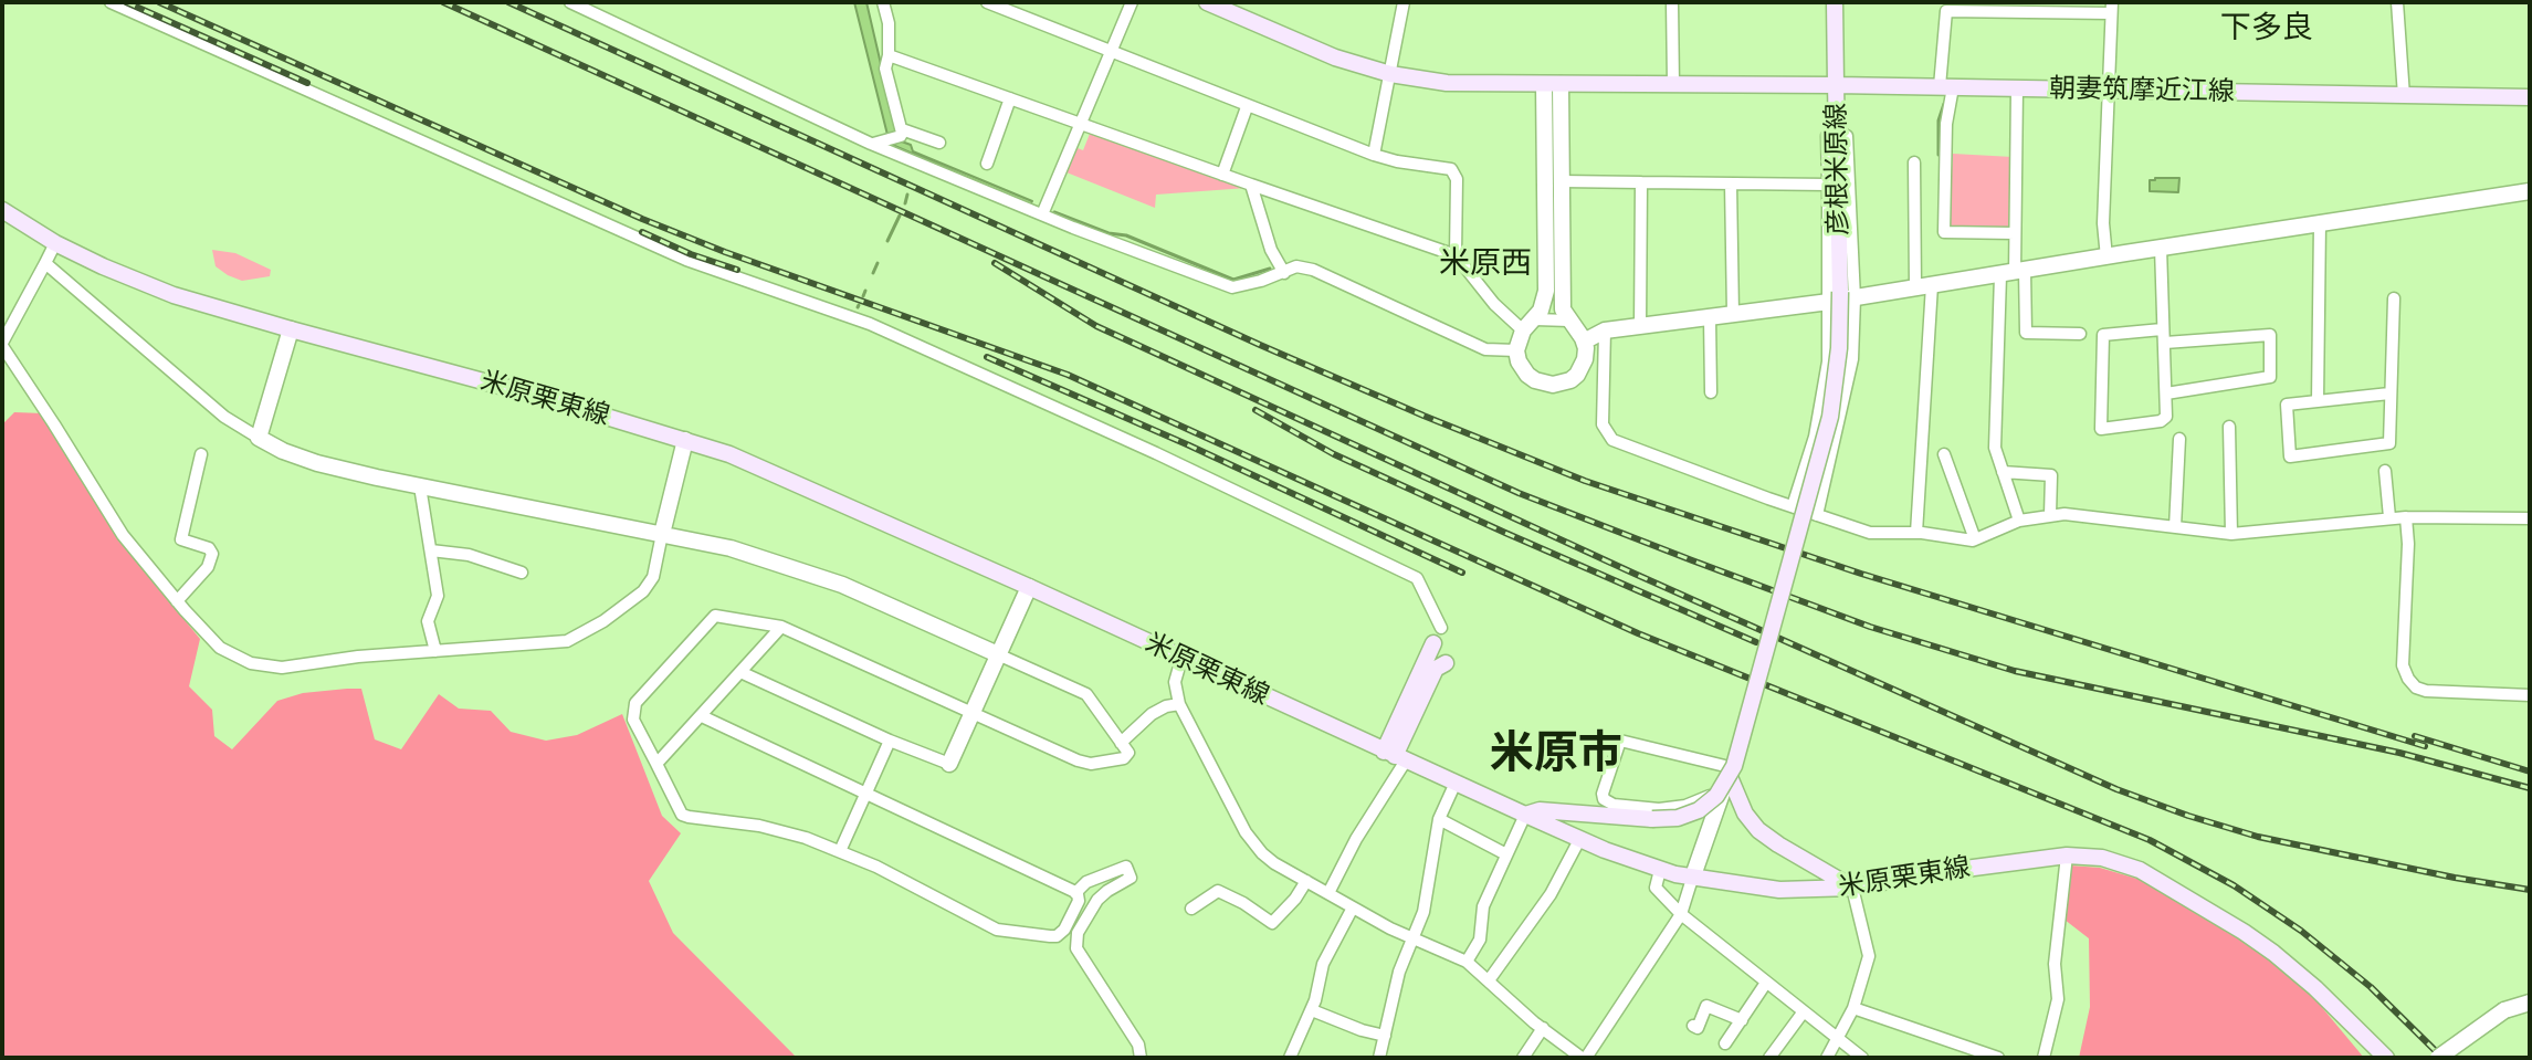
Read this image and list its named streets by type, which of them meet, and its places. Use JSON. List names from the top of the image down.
{
  "streets": {
    "main road": ["朝妻筑摩近江線", "彦根米原線", "米原栗東線"]
  },
  "crossings": [
    ["朝妻筑摩近江線", "彦根米原線"],
    ["彦根米原線", "米原栗東線"]
  ],
  "districts": ["下多良", "米原西", "米原市"]
}
